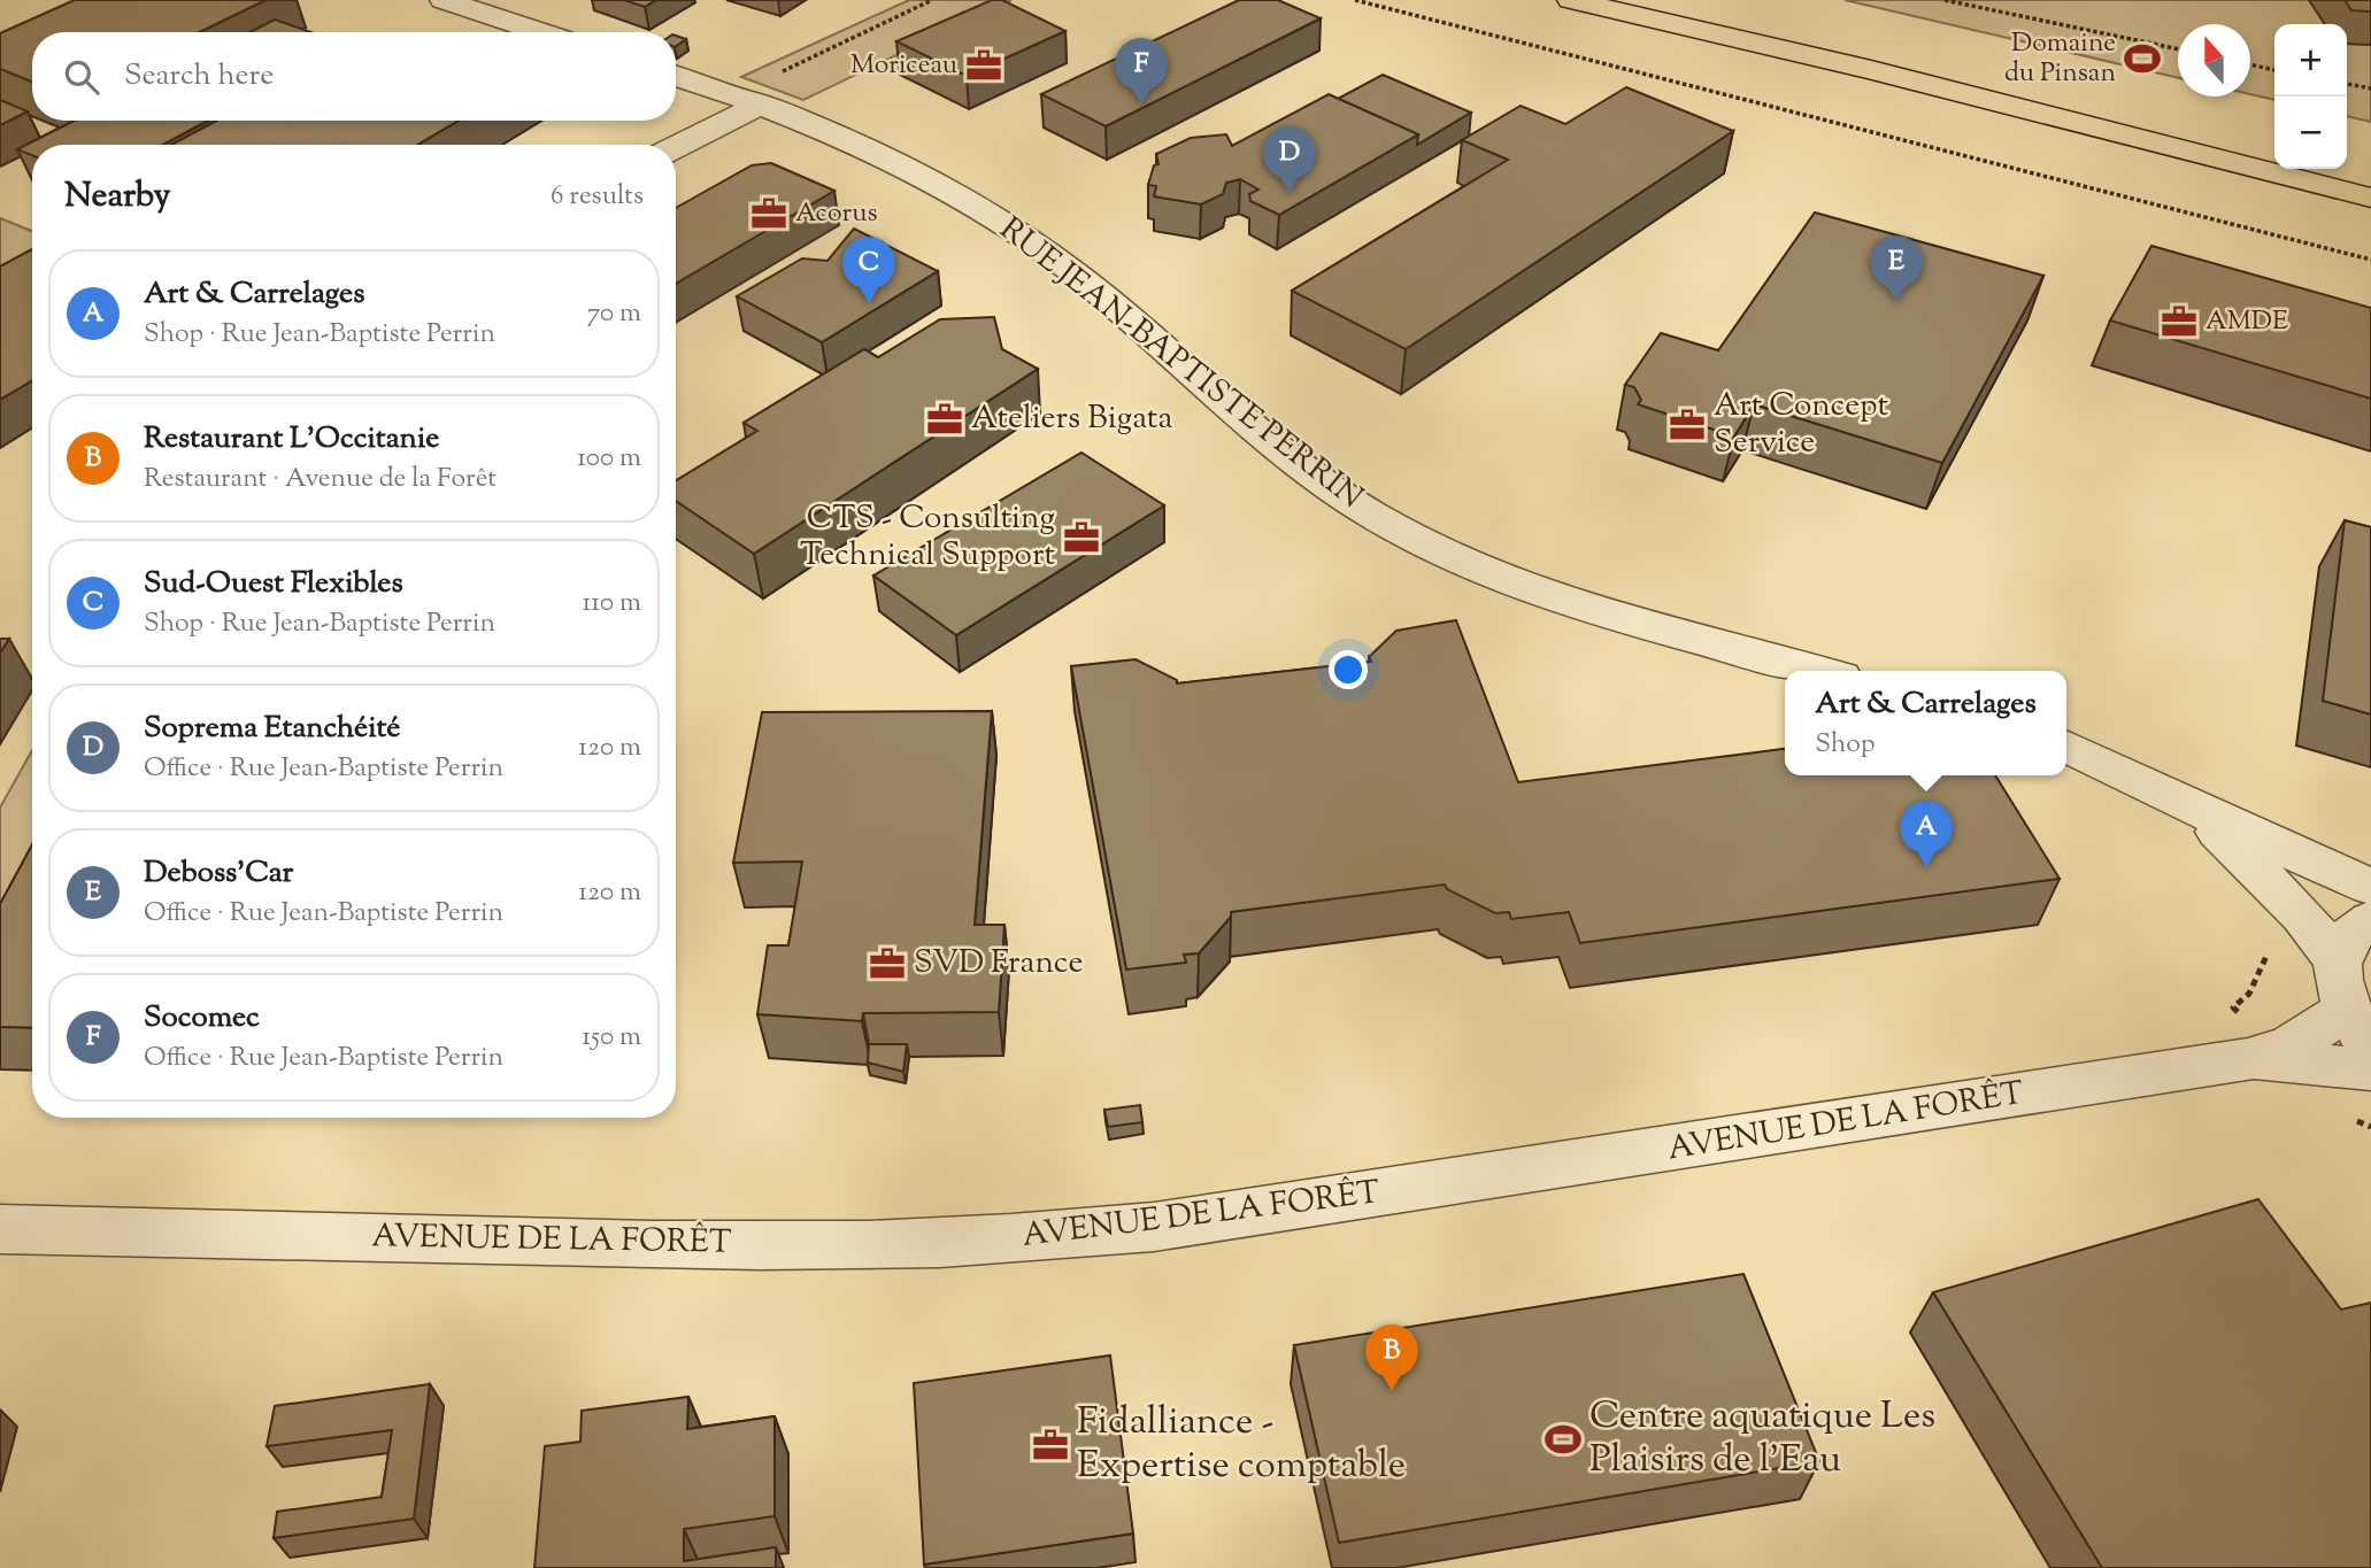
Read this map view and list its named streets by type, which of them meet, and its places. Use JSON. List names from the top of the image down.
{
  "streets": {
    "street": ["RUE JEAN-BAPTISTE PERRIN", "AVENUE DE LA FORÊT"]
  },
  "places": {
    "sports": ["Domaine du Pinsan", "Centre aquatique Les Plaisirs de l'Eau"],
    "office": [
      "Moriceau",
      "Acorus",
      "AMDE",
      "Ateliers Bigata",
      "Art Concept Service",
      "CTS - Consulting Technical Support",
      "SVD France",
      "Fidalliance - Expertise comptable"
    ]
  },
  "north": "top",
  "page": {
    "map_buttons": ["+", "−"],
    "search": "Search here",
    "pins": [
      "F",
      "D",
      "E",
      "C",
      "A",
      "B"
    ],
    "heading": ["Nearby", "6 results"],
    "list": [
      {
        "mark": "A",
        "name": "Art & Carrelages",
        "note": "Shop · Rue Jean-Baptiste Perrin",
        "value": "70 m"
      },
      {
        "mark": "B",
        "name": "Restaurant L'Occitanie",
        "note": "Restaurant · Avenue de la Forêt",
        "value": "100 m"
      },
      {
        "mark": "C",
        "name": "Sud-Ouest Flexibles",
        "note": "Shop · Rue Jean-Baptiste Perrin",
        "value": "110 m"
      },
      {
        "mark": "D",
        "name": "Soprema Etanchéité",
        "note": "Office · Rue Jean-Baptiste Perrin",
        "value": "120 m"
      },
      {
        "mark": "E",
        "name": "Deboss'Car",
        "note": "Office · Rue Jean-Baptiste Perrin",
        "value": "120 m"
      },
      {
        "mark": "F",
        "name": "Socomec",
        "note": "Office · Rue Jean-Baptiste Perrin",
        "value": "150 m"
      }
    ],
    "popup": ["Art & Carrelages", "Shop"]
  }
}
